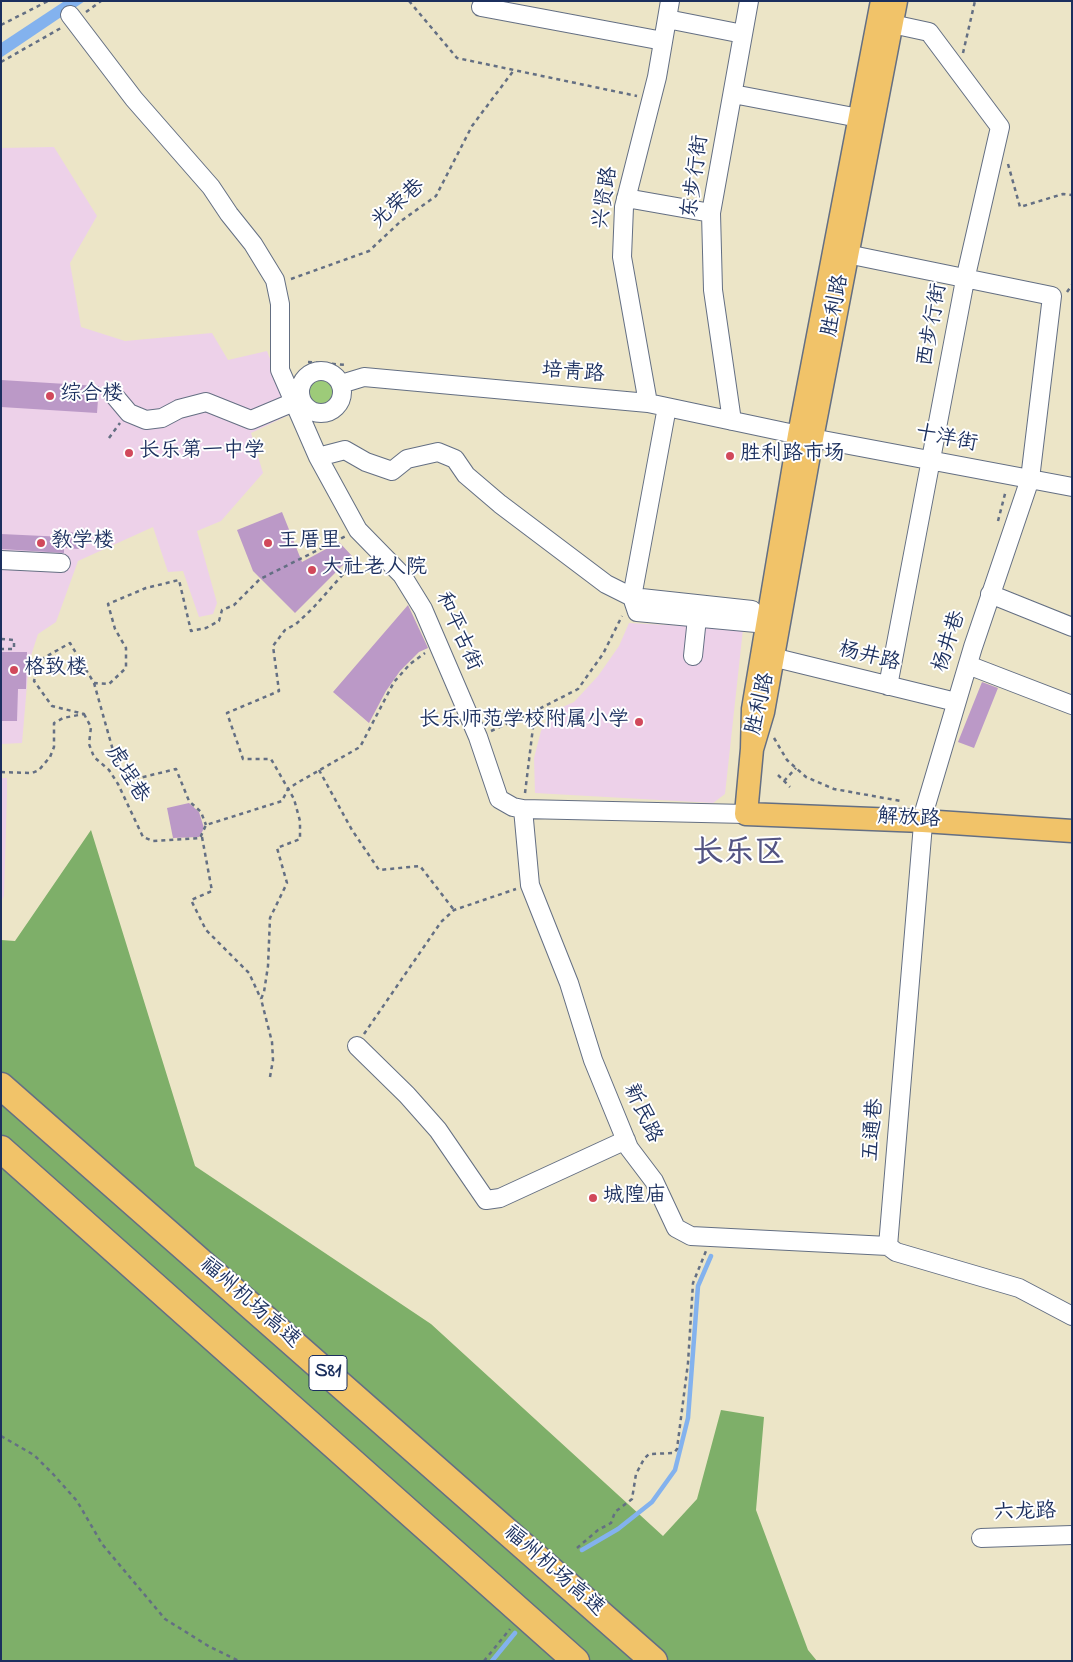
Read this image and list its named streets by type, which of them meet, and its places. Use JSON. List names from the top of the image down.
{
  "streets": {
    "highway": ["福州机场高速", "S81"],
    "main road": ["胜利路", "解放路"],
    "street": [
      "东步行街",
      "兴贤路",
      "西步行街",
      "培青路",
      "十洋街",
      "和平古街",
      "杨井巷",
      "杨井路",
      "新民路",
      "五通巷",
      "六龙路"
    ],
    "path": ["光荣巷", "虎埕巷"]
  },
  "crossings": [
    ["东步行街", "培青路"],
    ["兴贤路", "培青路"],
    ["光荣巷", "和平古街"],
    ["胜利路", "西步行街"],
    ["胜利路", "培青路"],
    ["胜利路", "十洋街"],
    ["胜利路", "杨井路"],
    ["西步行街", "十洋街"],
    ["西步行街", "杨井巷"],
    ["西步行街", "杨井路"],
    ["培青路", "十洋街"],
    ["培青路", "和平古街"],
    ["十洋街", "杨井巷"],
    ["和平古街", "新民路"],
    ["杨井巷", "杨井路"],
    ["杨井巷", "解放路"],
    ["杨井巷", "五通巷"],
    ["解放路", "五通巷"],
    ["新民路", "五通巷"]
  ],
  "districts": ["长乐区"],
  "places": [
    "综合楼",
    "长乐第一中学",
    "胜利路市场",
    "教学楼",
    "王厝里",
    "大社老人院",
    "格致楼",
    "长乐师范学校附属小学",
    "城隍庙"
  ]
}
